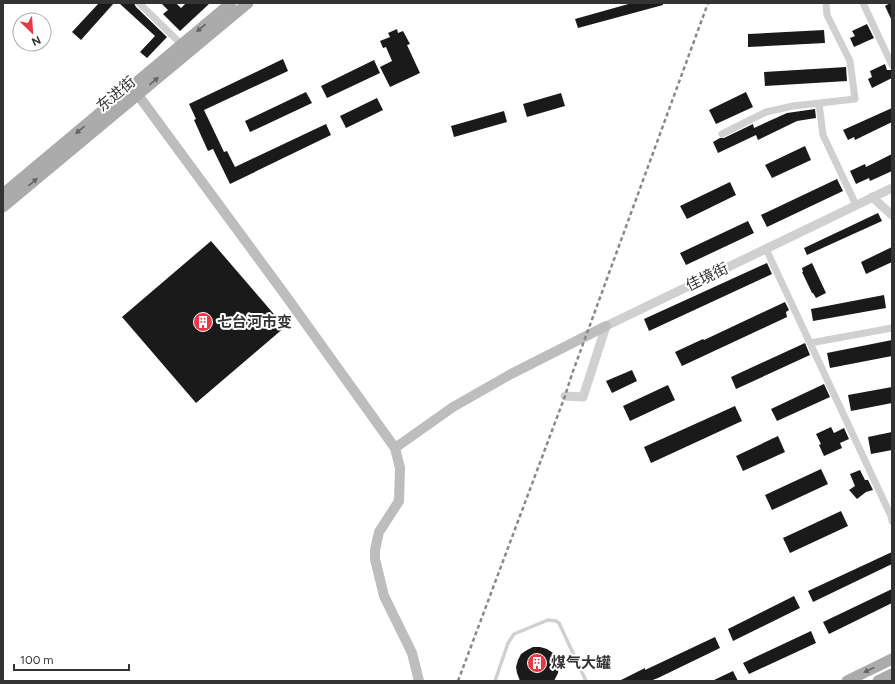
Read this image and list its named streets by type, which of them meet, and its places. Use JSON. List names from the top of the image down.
{
  "streets": {
    "main road": ["东进街"],
    "street": ["佳境街"]
  },
  "places": {
    "building": ["七台河市变", "煤气大罐"]
  },
  "scale_bar": "100 m",
  "north": "bottom right"
}
